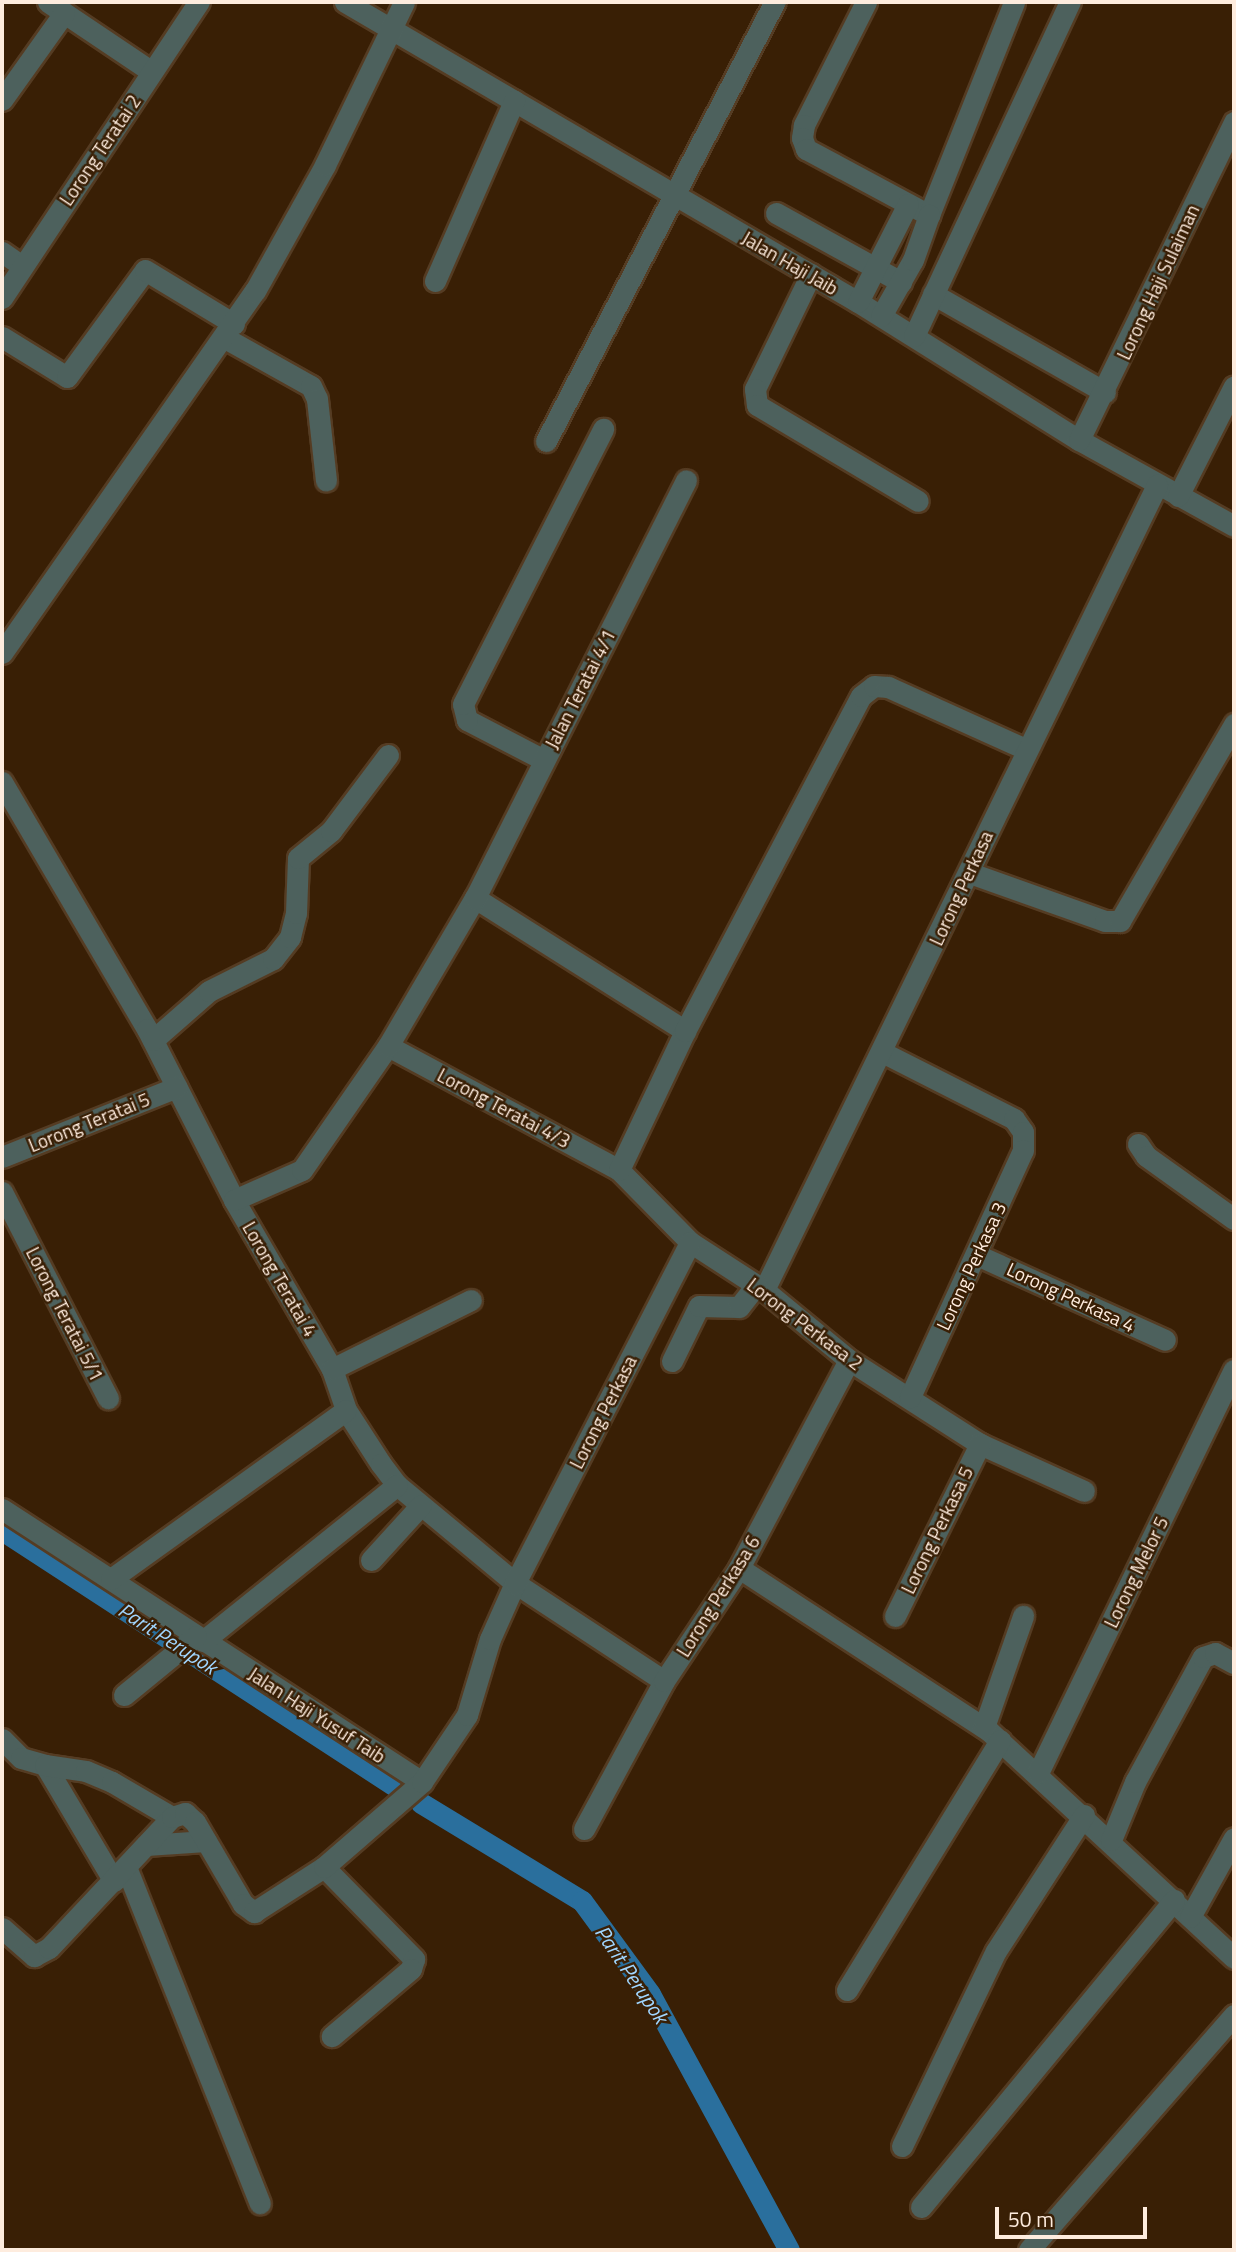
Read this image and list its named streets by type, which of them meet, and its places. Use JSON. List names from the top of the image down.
{
  "streets": {
    "street": [
      "Lorong Teratai 2",
      "Jalan Haji Jaib",
      "Lorong Haji Sulaiman",
      "Jalan Teratai 4/1",
      "Lorong Perkasa",
      "Lorong Teratai 4/3",
      "Lorong Teratai 5",
      "Lorong Perkasa 3",
      "Lorong Teratai 4",
      "Lorong Perkasa 4",
      "Lorong Teratai 5/1",
      "Lorong Perkasa 2",
      "Lorong Perkasa 5",
      "Lorong Melor 5",
      "Lorong Perkasa 6",
      "Jalan Haji Yusuf Taib"
    ]
  },
  "crossings": [
    ["Jalan Haji Jaib", "Lorong Haji Sulaiman"],
    ["Jalan Haji Jaib", "Lorong Perkasa"],
    ["Jalan Teratai 4/1", "Lorong Teratai 4/3"],
    ["Jalan Teratai 4/1", "Lorong Teratai 4"],
    ["Lorong Perkasa", "Lorong Perkasa 3"],
    ["Lorong Perkasa", "Lorong Teratai 4"],
    ["Lorong Perkasa", "Lorong Perkasa 2"],
    ["Lorong Perkasa", "Jalan Haji Yusuf Taib"],
    ["Lorong Teratai 4/3", "Lorong Perkasa 2"],
    ["Lorong Teratai 5", "Lorong Teratai 4"],
    ["Lorong Perkasa 3", "Lorong Perkasa 4"],
    ["Lorong Perkasa 3", "Lorong Perkasa 2"],
    ["Lorong Teratai 4", "Lorong Perkasa 6"],
    ["Lorong Perkasa 2", "Lorong Perkasa 5"],
    ["Lorong Perkasa 2", "Lorong Perkasa 6"]
  ],
  "water": ["Parit Perupok"],
  "scale_bar": "50 m"
}
